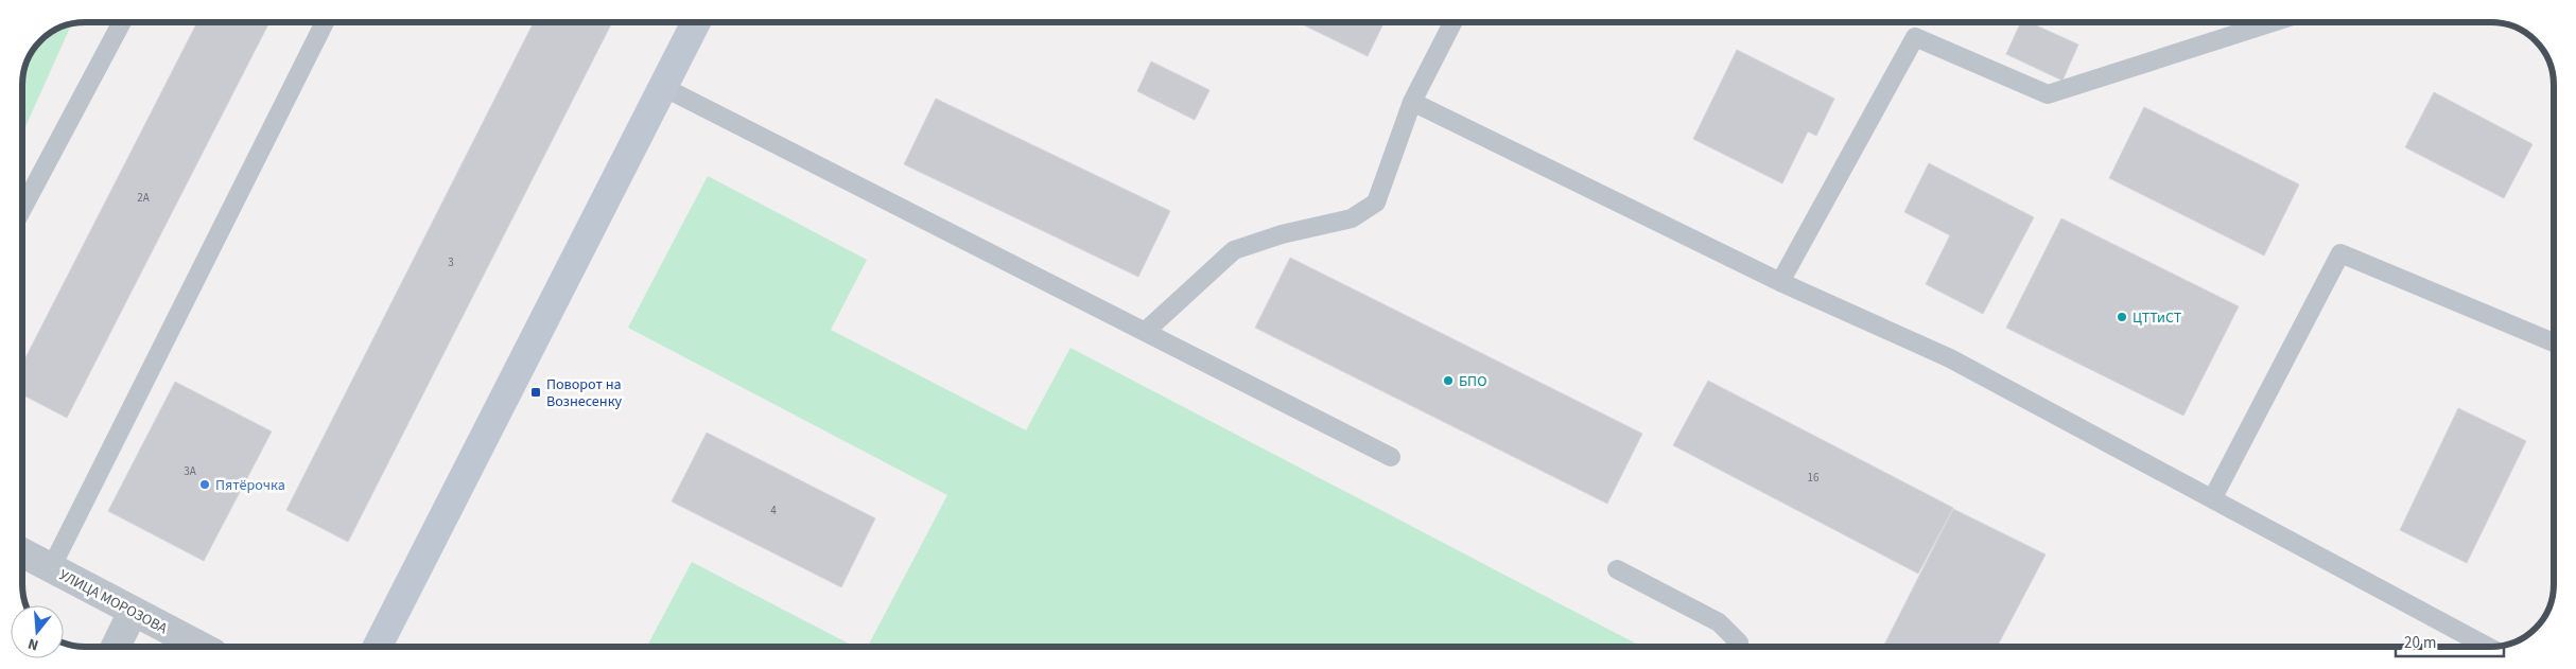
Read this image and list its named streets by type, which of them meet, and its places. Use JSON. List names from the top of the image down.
{
  "streets": {
    "street": ["УЛИЦА МОРОЗОВА"]
  },
  "places": {
    "other": ["ЦТТиСТ", "БПО", "Пятёрочка"],
    "transit": ["Поворот на Вознесенку"]
  },
  "house_numbers": [
    "2А",
    "3",
    "3А",
    "16",
    "4"
  ],
  "scale_bar": "20 m",
  "north": "bottom"
}
